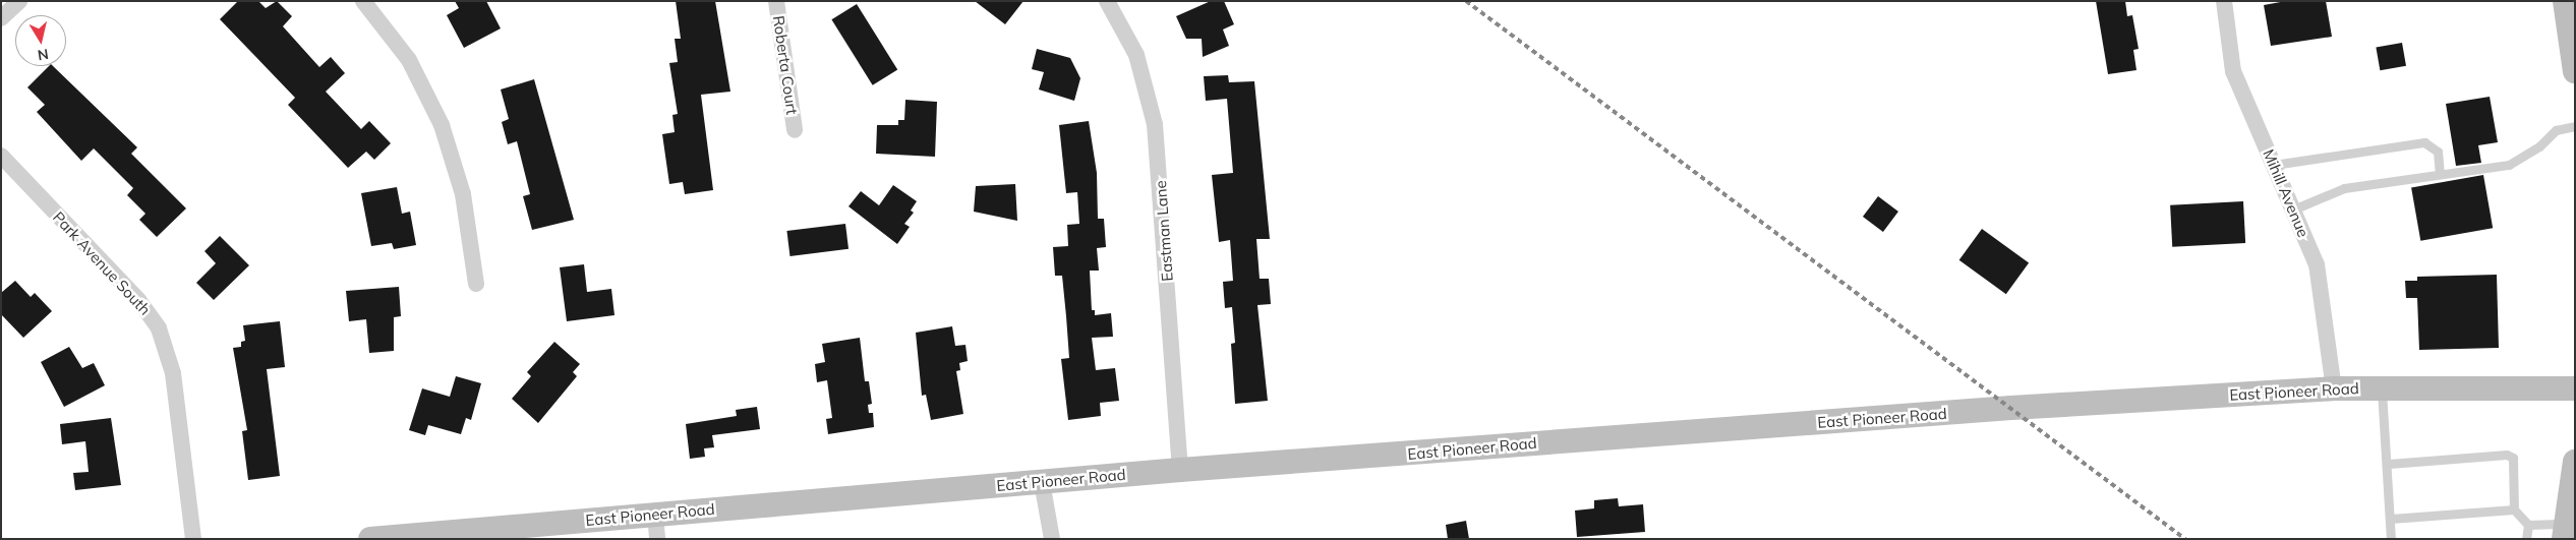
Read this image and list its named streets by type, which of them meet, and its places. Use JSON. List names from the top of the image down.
{
  "streets": {
    "main road": ["East Pioneer Road"],
    "street": [
      "Roberta Court",
      "Mihill Avenue",
      "Eastman Lane",
      "Park Avenue South"
    ]
  },
  "crossings": [
    ["Mihill Avenue", "East Pioneer Road"],
    ["Eastman Lane", "East Pioneer Road"]
  ],
  "north": "bottom"
}
